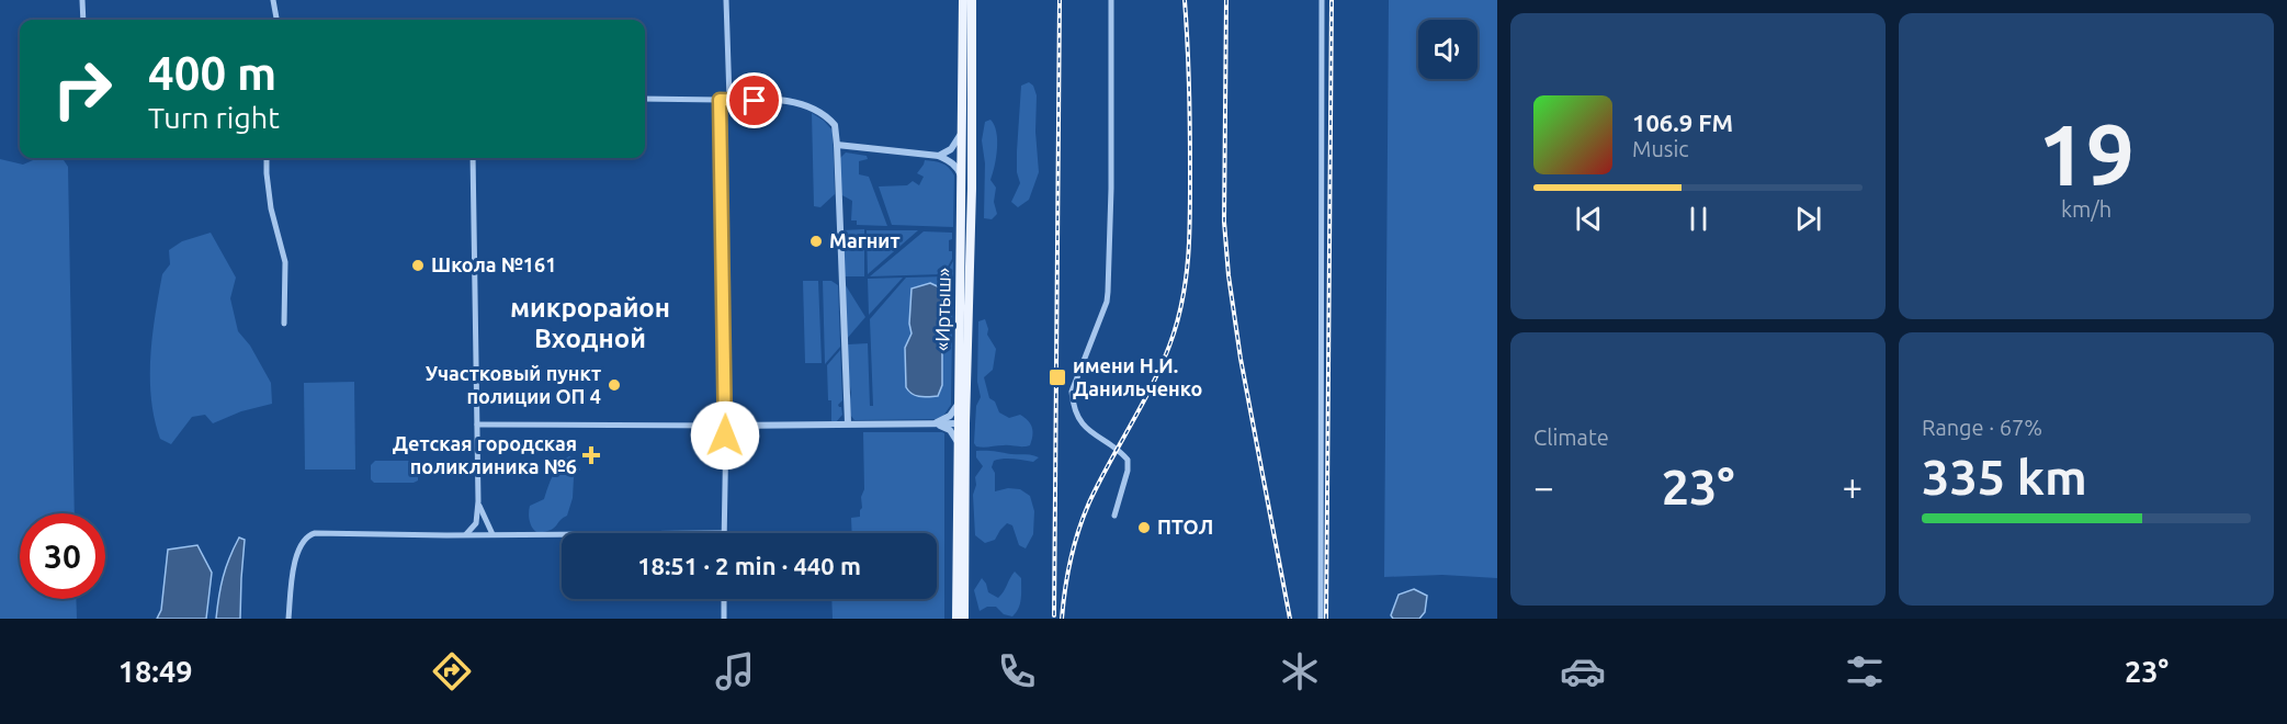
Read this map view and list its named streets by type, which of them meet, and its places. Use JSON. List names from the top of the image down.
{
  "streets": {
    "main road": ["«Иртыш»"]
  },
  "districts": ["микрорайон Входной"],
  "places": {
    "other": [
      "Магнит",
      "Школа №161",
      "Участковый пункт полиции ОП 4",
      "ПТОЛ"
    ],
    "transit": ["имени Н.И. Данильченко"],
    "health": ["Детская городская поликлиника №6"]
  },
  "page": {
    "tile": [
      ["19", "km/h"],
      "Climate",
      ["Range · 67%", "335 km"]
    ],
    "turn": ["400 m", "Turn right"],
    "song": ["106.9 FM", "Music"],
    "heat": ["−", "23°", "+"],
    "limit": "30",
    "trip": "18:51 · 2 min · 440 m",
    "tabs": ["18:49", "23°"]
  }
}
